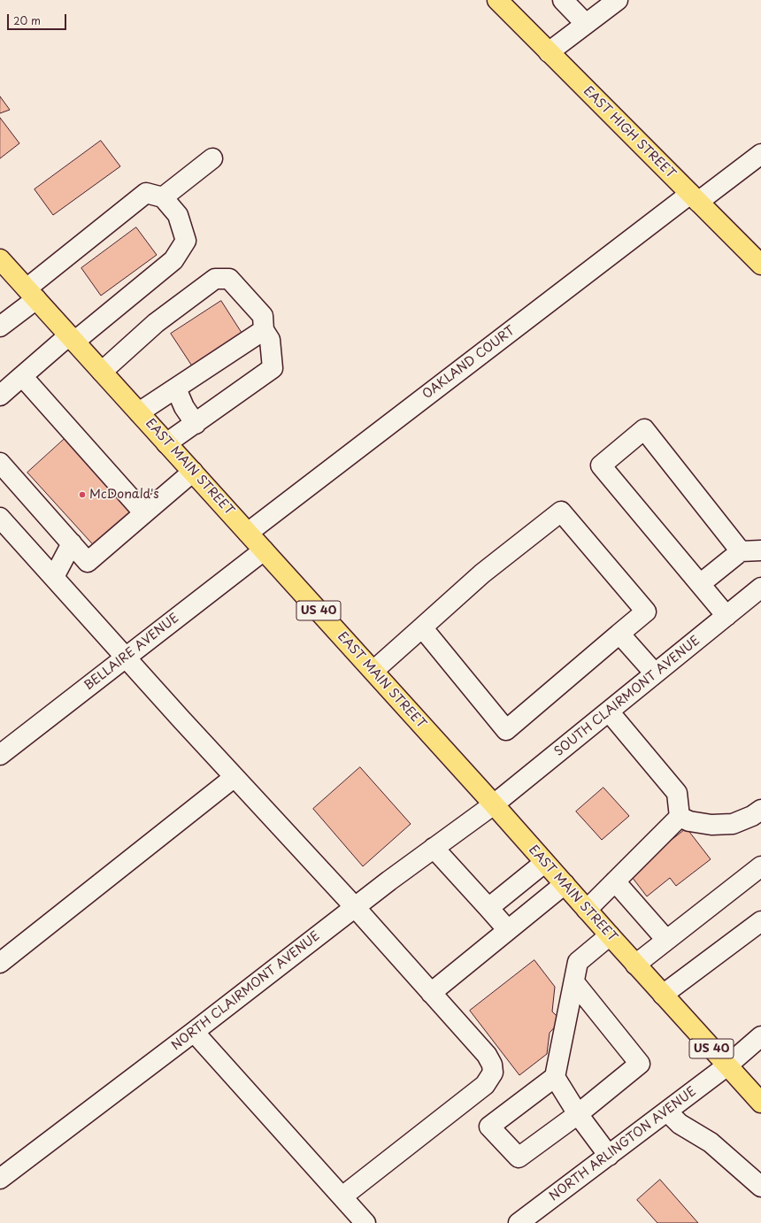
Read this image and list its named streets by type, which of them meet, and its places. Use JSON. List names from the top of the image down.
{
  "streets": {
    "main road": ["EAST HIGH STREET", "EAST MAIN STREET", "US 40"],
    "street": [
      "OAKLAND COURT",
      "BELLAIRE AVENUE",
      "SOUTH CLAIRMONT AVENUE",
      "NORTH CLAIRMONT AVENUE",
      "NORTH ARLINGTON AVENUE"
    ]
  },
  "crossings": [
    ["EAST HIGH STREET", "OAKLAND COURT"],
    ["OAKLAND COURT", "EAST MAIN STREET"],
    ["EAST MAIN STREET", "BELLAIRE AVENUE"],
    ["EAST MAIN STREET", "SOUTH CLAIRMONT AVENUE"],
    ["EAST MAIN STREET", "NORTH CLAIRMONT AVENUE"],
    ["EAST MAIN STREET", "NORTH ARLINGTON AVENUE"],
    ["SOUTH CLAIRMONT AVENUE", "NORTH CLAIRMONT AVENUE"]
  ],
  "places": ["McDonald's"],
  "scale_bar": "20 m"
}
